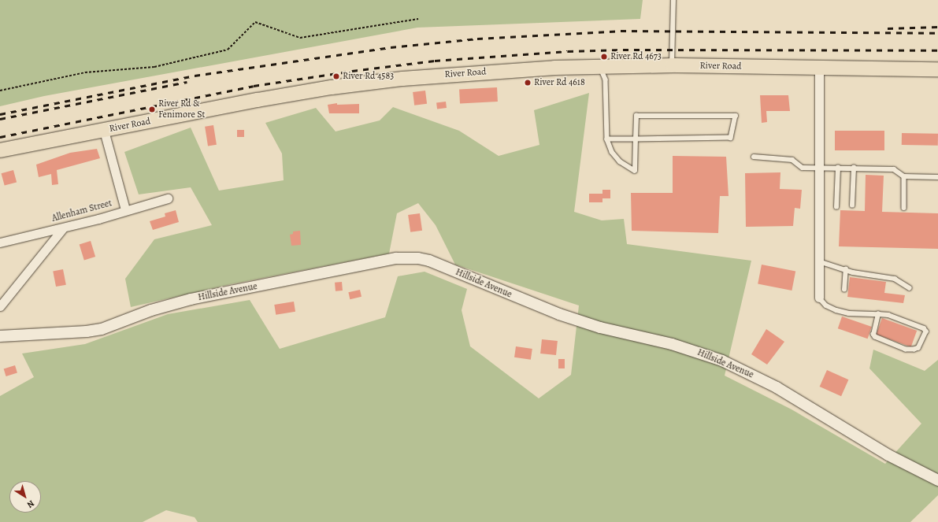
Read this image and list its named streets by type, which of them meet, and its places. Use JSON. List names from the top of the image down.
{
  "streets": {
    "main road": ["River Road"],
    "street": ["Allenham Street", "Hillside Avenue"]
  },
  "places": [
    "River Rd 4673",
    "River Rd 4583",
    "River Rd 4618",
    "River Rd & Fenimore St"
  ],
  "north": "bottom right"
}
